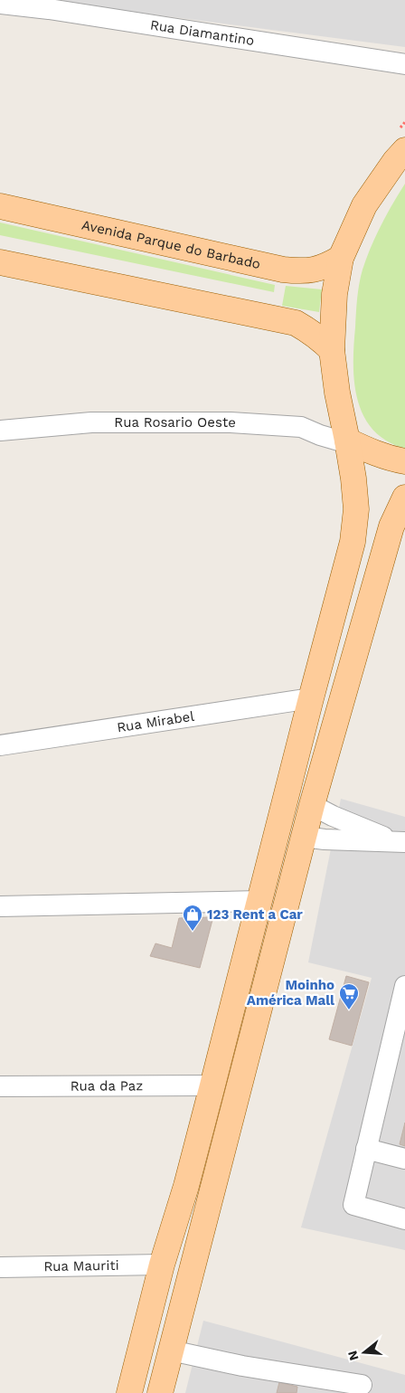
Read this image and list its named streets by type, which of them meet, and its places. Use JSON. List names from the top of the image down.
{
  "streets": {
    "main road": ["Avenida Parque do Barbado"],
    "street": [
      "Rua Diamantino",
      "Rua Rosario Oeste",
      "Rua Mirabel",
      "Rua da Paz",
      "Rua Mauriti"
    ]
  },
  "places": {
    "shop": ["123 Rent a Car"],
    "supermarket": ["Moinho América Mall"]
  },
  "north": "left"
}
